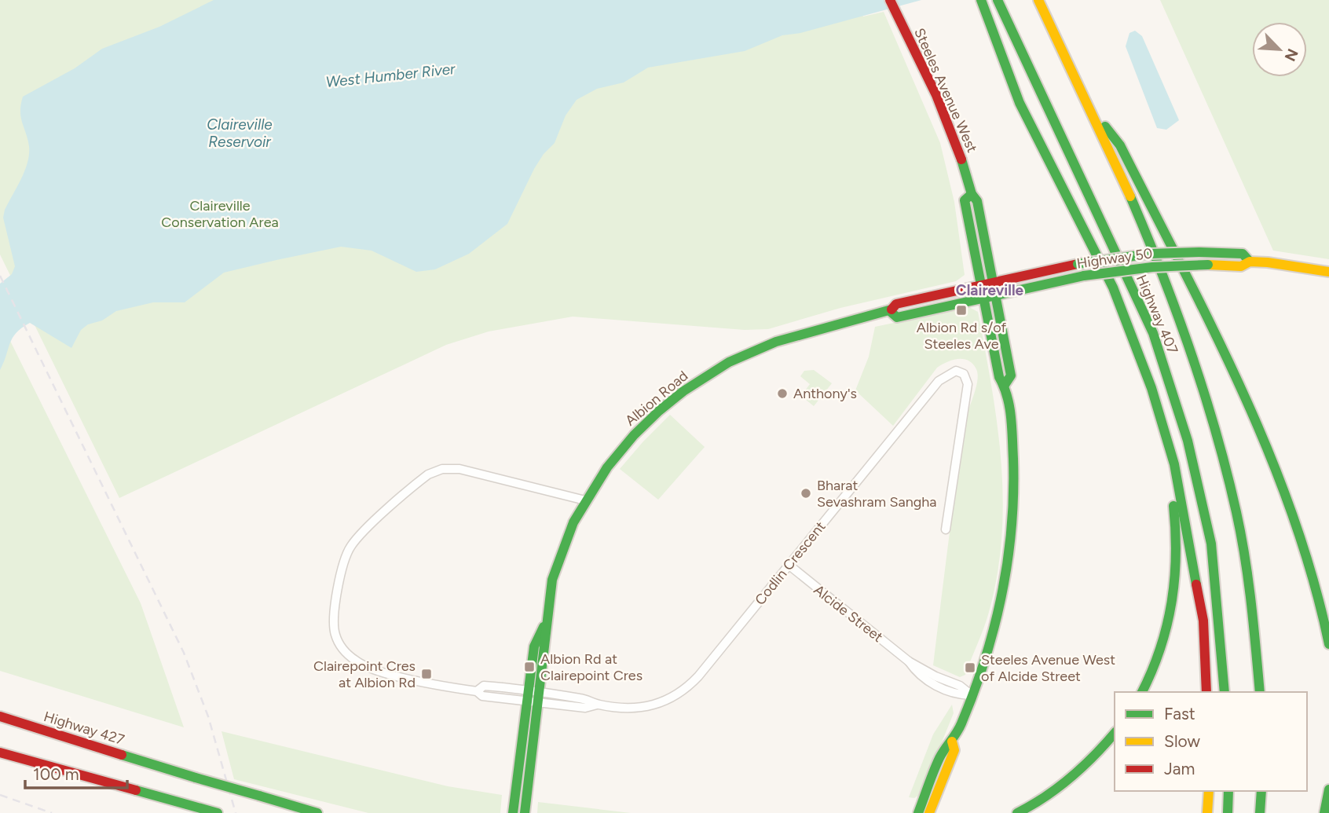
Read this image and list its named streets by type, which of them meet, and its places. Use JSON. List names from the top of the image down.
{
  "streets": {
    "main road": [
      "Steeles Avenue West",
      "Highway 50",
      "Highway 407",
      "Albion Road",
      "Highway 427"
    ],
    "street": ["Codlin Crescent", "Alcide Street"]
  },
  "crossings": [
    ["Steeles Avenue West", "Highway 50"],
    ["Steeles Avenue West", "Albion Road"],
    ["Steeles Avenue West", "Alcide Street"],
    ["Highway 50", "Albion Road"],
    ["Albion Road", "Codlin Crescent"],
    ["Codlin Crescent", "Alcide Street"]
  ],
  "districts": ["Claireville"],
  "water": ["West Humber River", "Claireville Reservoir"],
  "parks": ["Claireville Conservation Area"],
  "places": {
    "transit": [
      "Albion Rd s/of Steeles Ave",
      "Albion Rd at Clairepoint Cres",
      "Steeles Avenue West of Alcide Street",
      "Clairepoint Cres at Albion Rd"
    ],
    "other": ["Anthony's", "Bharat Sevashram Sangha"]
  },
  "legend": ["Fast", "Slow", "Jam"],
  "scale_bar": "100 m",
  "north": "bottom right"
}
